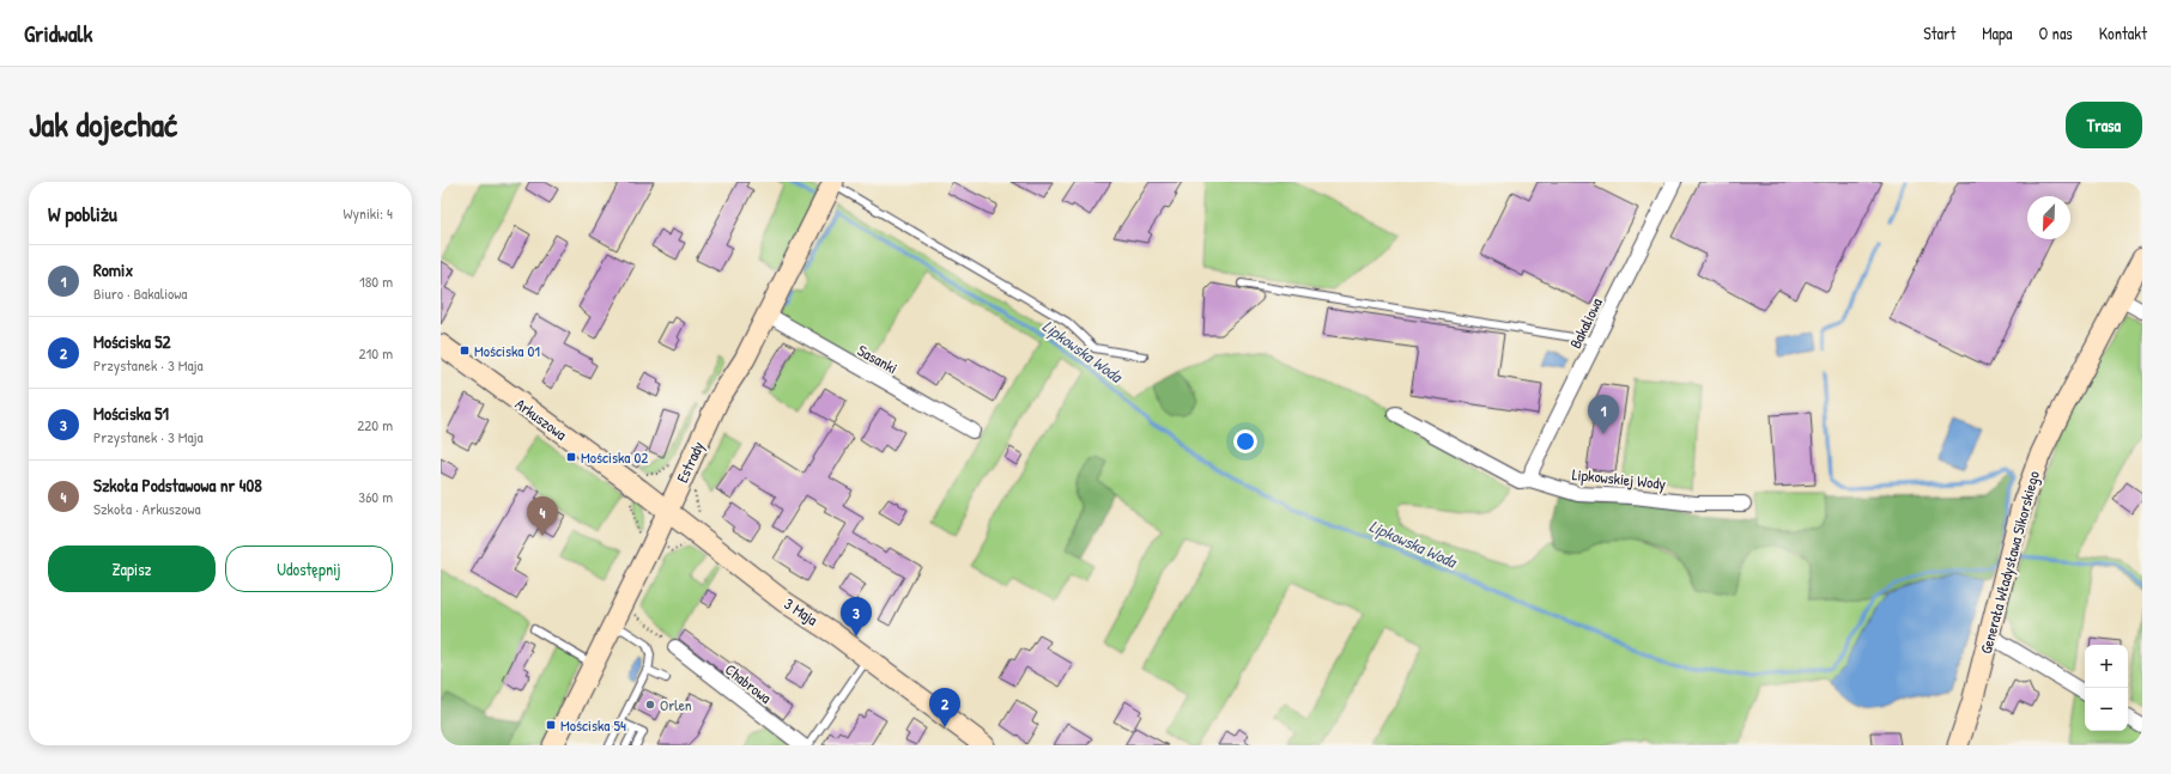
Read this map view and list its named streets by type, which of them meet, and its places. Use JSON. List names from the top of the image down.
{
  "streets": {
    "main road": [
      "Arkuszowa",
      "Estrady",
      "Generała Władysława Sikorskiego",
      "3 Maja"
    ],
    "street": [
      "Bakaliowa",
      "Sasanki",
      "Lipkowskiej Wody",
      "Chabrowa"
    ]
  },
  "crossings": [
    ["Bakaliowa", "Lipkowskiej Wody"],
    ["Sasanki", "Estrady"],
    ["Arkuszowa", "Estrady"],
    ["Arkuszowa", "3 Maja"],
    ["Estrady", "3 Maja"]
  ],
  "water": ["Lipkowska Woda"],
  "places": {
    "transit": ["Mościska 01", "Mościska 02", "Mościska 54"],
    "other": ["Orlen"]
  },
  "north": "bottom left",
  "page": {
    "header": "Gridwalk",
    "nav": [
      "Start",
      "Mapa",
      "O nas",
      "Kontakt"
    ],
    "title": "Jak dojechać",
    "buttons": [
      "Trasa",
      ["Zapisz", "Udostępnij"]
    ],
    "heading": ["W pobliżu", "Wyniki: 4"],
    "list": [
      {
        "mark": "1",
        "name": "Romix",
        "note": "Biuro · Bakaliowa",
        "value": "180 m"
      },
      {
        "mark": "2",
        "name": "Mościska 52",
        "note": "Przystanek · 3 Maja",
        "value": "210 m"
      },
      {
        "mark": "3",
        "name": "Mościska 51",
        "note": "Przystanek · 3 Maja",
        "value": "220 m"
      },
      {
        "mark": "4",
        "name": "Szkoła Podstawowa nr 408",
        "note": "Szkoła · Arkuszowa",
        "value": "360 m"
      }
    ],
    "pins": [
      "1",
      "4",
      "3",
      "2"
    ],
    "map_buttons": ["+", "−"]
  }
}
